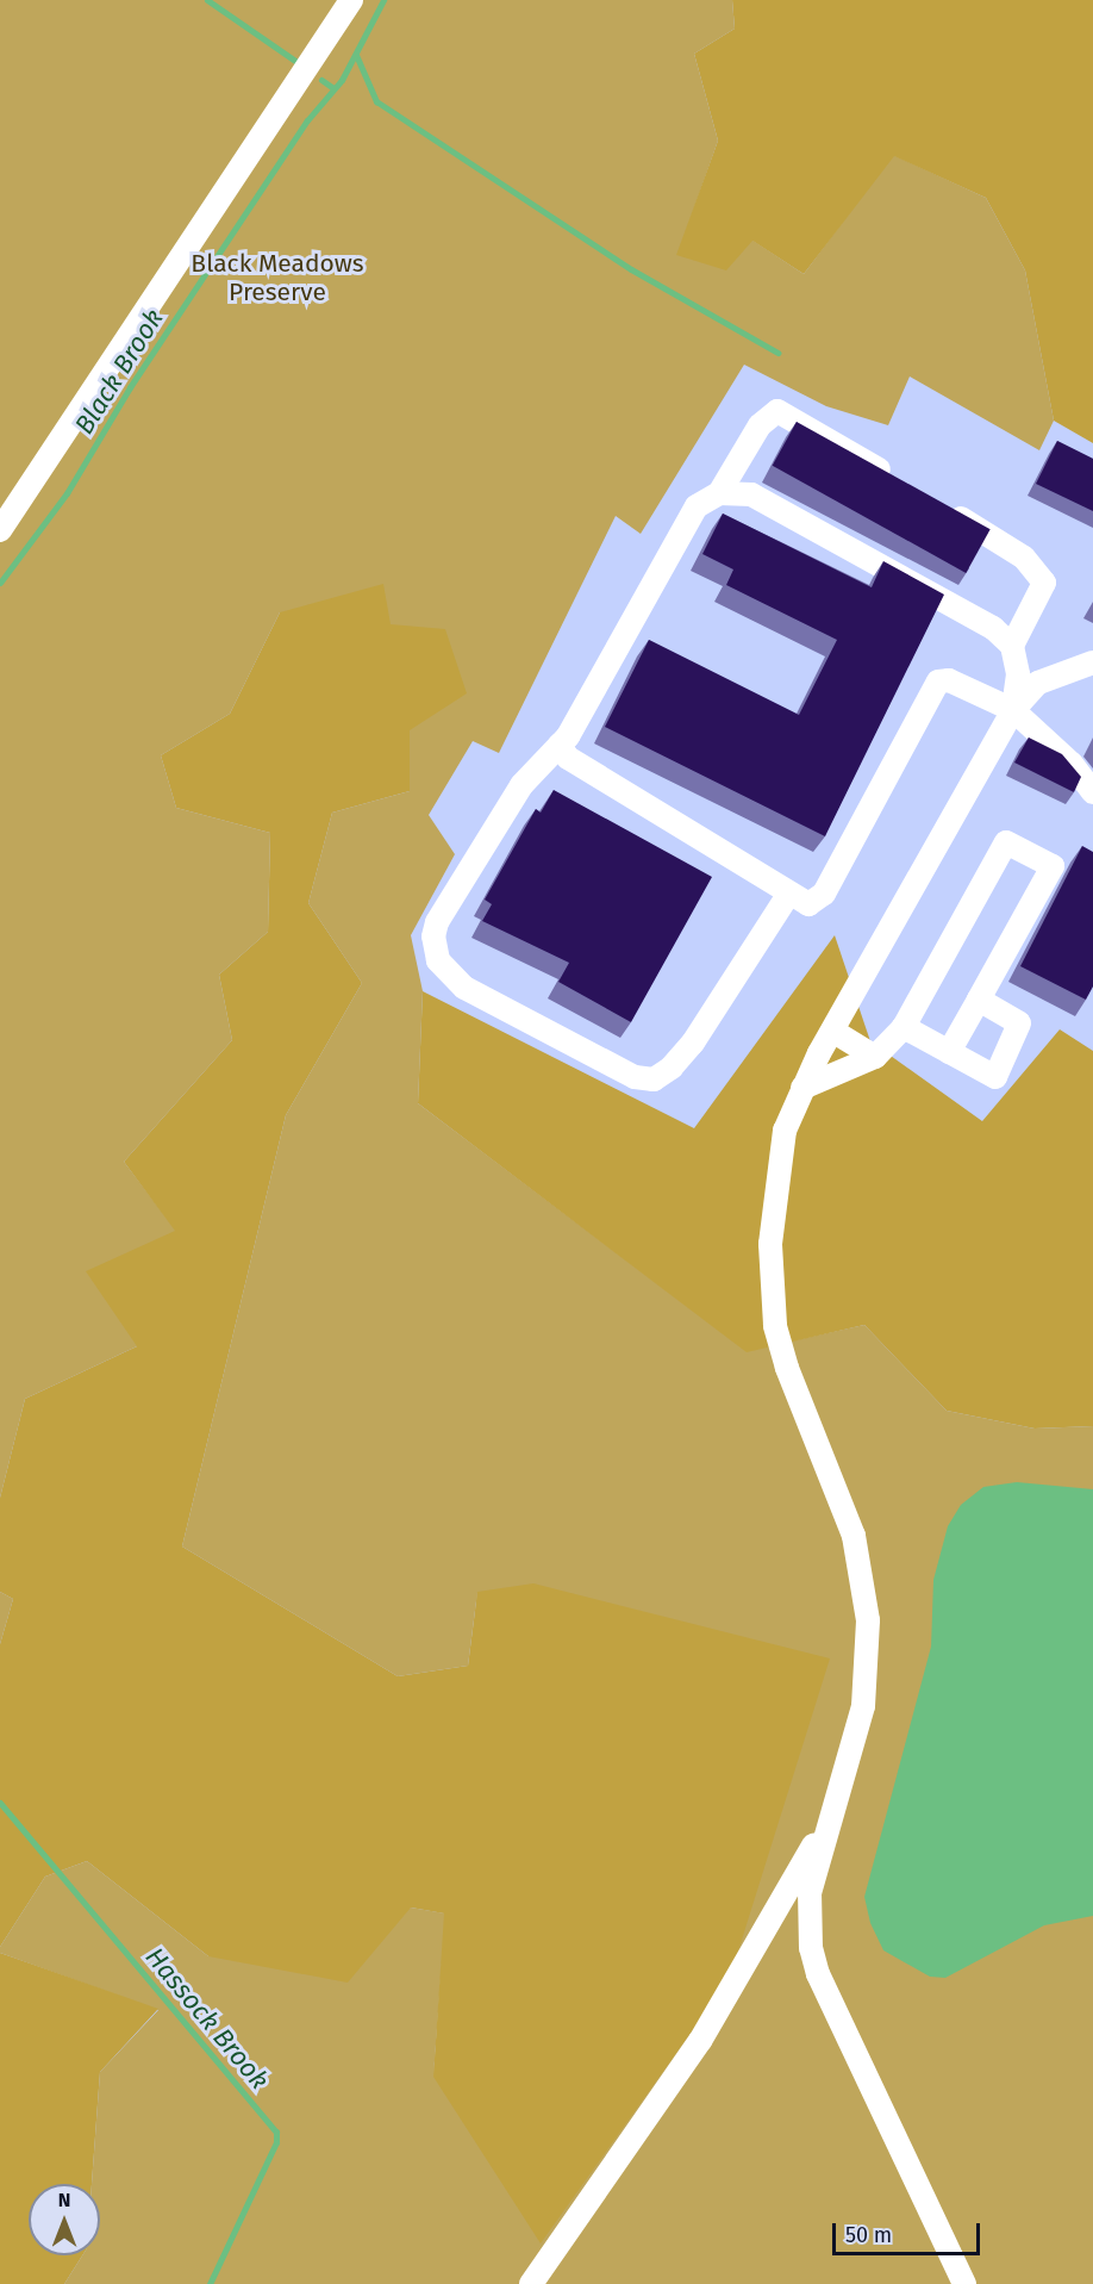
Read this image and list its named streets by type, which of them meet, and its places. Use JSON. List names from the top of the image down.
{
  "water": ["Black Brook", "Hassock Brook"],
  "parks": ["Black Meadows Preserve"],
  "scale_bar": "50 m",
  "north": "top"
}
